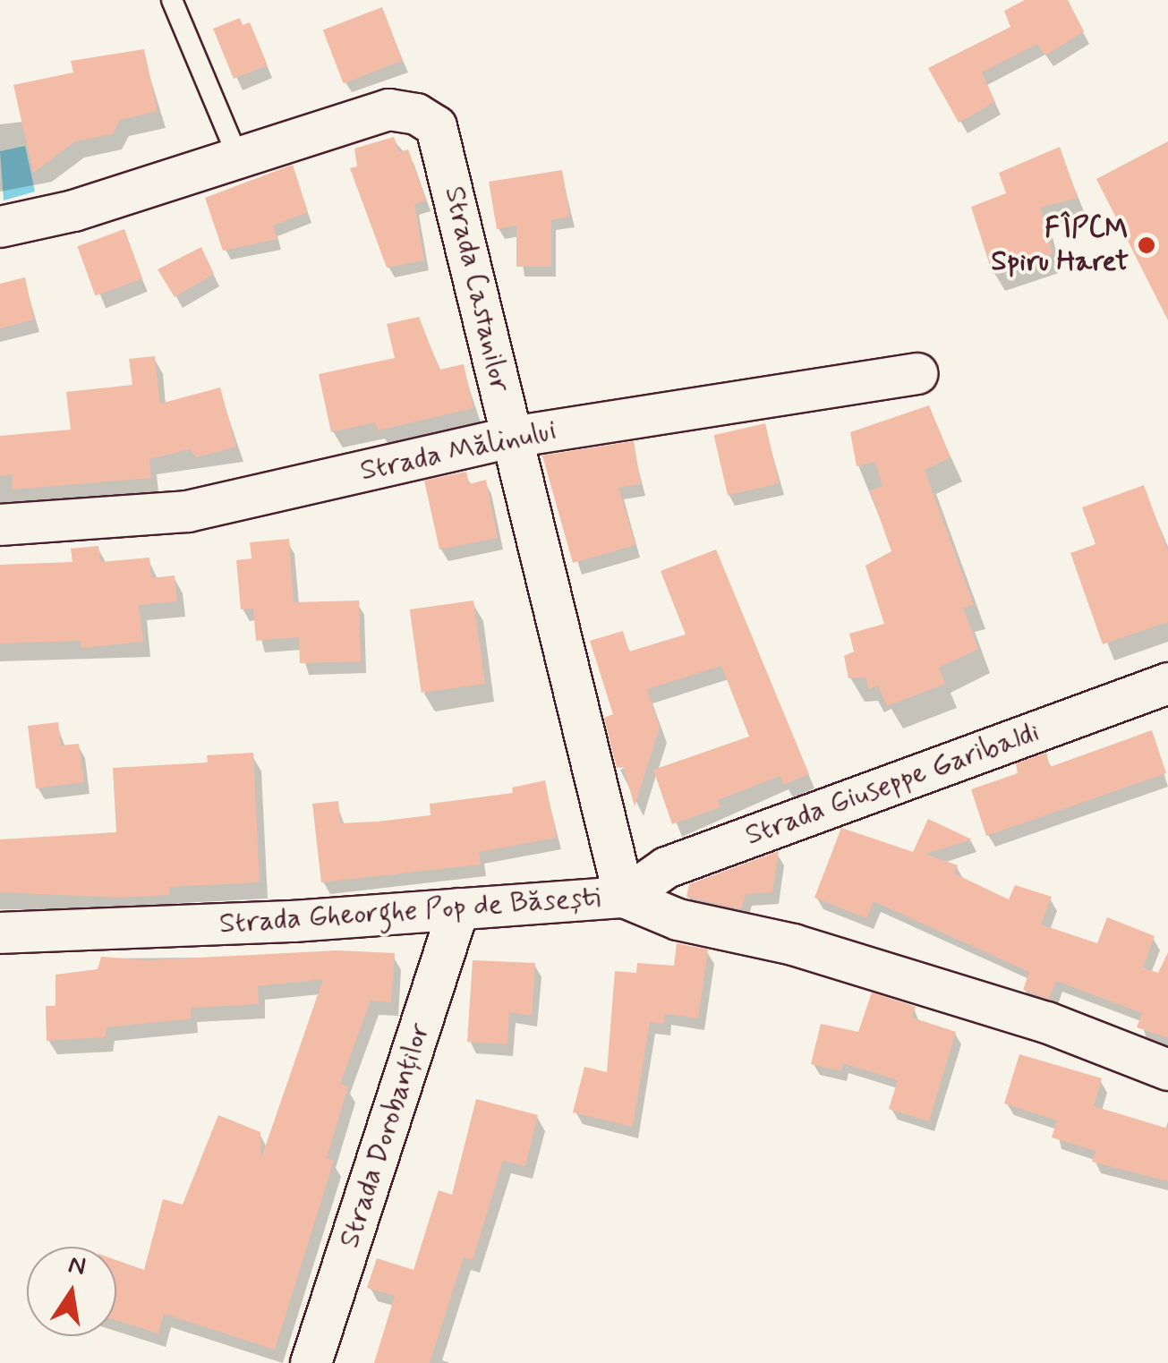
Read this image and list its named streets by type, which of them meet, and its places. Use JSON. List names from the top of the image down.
{
  "streets": {
    "street": [
      "Strada Castanilor",
      "Strada Mălinului",
      "Strada Giuseppe Garibaldi",
      "Strada Gheorghe Pop de Băsești",
      "Strada Dorobanților"
    ]
  },
  "crossings": [
    ["Strada Castanilor", "Strada Mălinului"],
    ["Strada Castanilor", "Strada Giuseppe Garibaldi"],
    ["Strada Castanilor", "Strada Gheorghe Pop de Băsești"],
    ["Strada Giuseppe Garibaldi", "Strada Gheorghe Pop de Băsești"],
    ["Strada Gheorghe Pop de Băsești", "Strada Dorobanților"]
  ],
  "places": ["FÎPCM Spiru Haret"],
  "north": "top"
}
